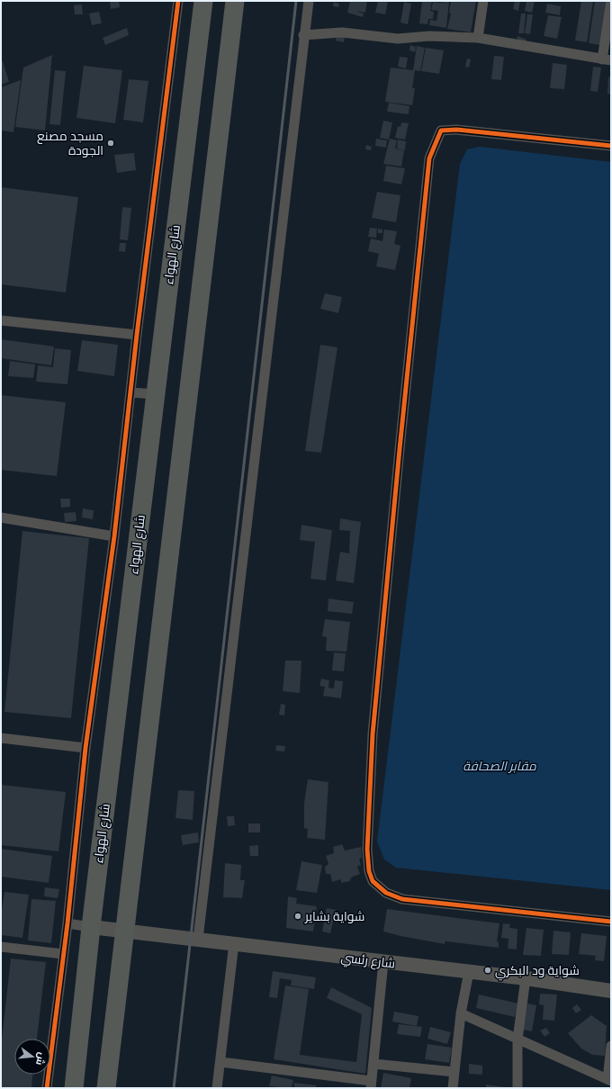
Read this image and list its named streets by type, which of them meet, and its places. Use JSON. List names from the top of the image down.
{
  "streets": {
    "highway": ["شارع الهواء"],
    "street": ["شارع رئسي"]
  },
  "crossings": [
    ["شارع الهواء", "شارع رئسي"]
  ],
  "parks": ["مقابر الصحافة"],
  "places": ["مسجد مصنع الجودة", "شواية بشاير", "شواية ود البكري"],
  "north": "right"
}
